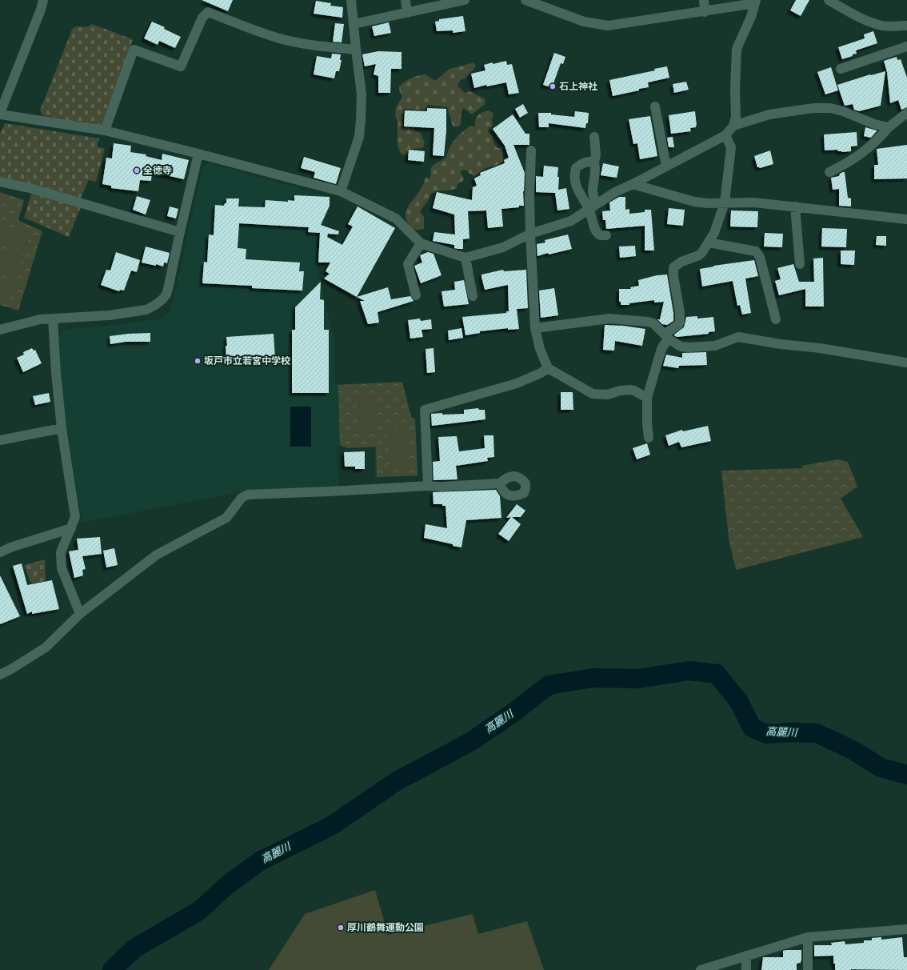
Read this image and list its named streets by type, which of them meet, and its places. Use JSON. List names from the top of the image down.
{
  "water": ["高麗川"],
  "places": [
    "石上神社",
    "全徳寺",
    "坂戸市立若宮中学校",
    "厚川鶴舞運動公園"
  ]
}
